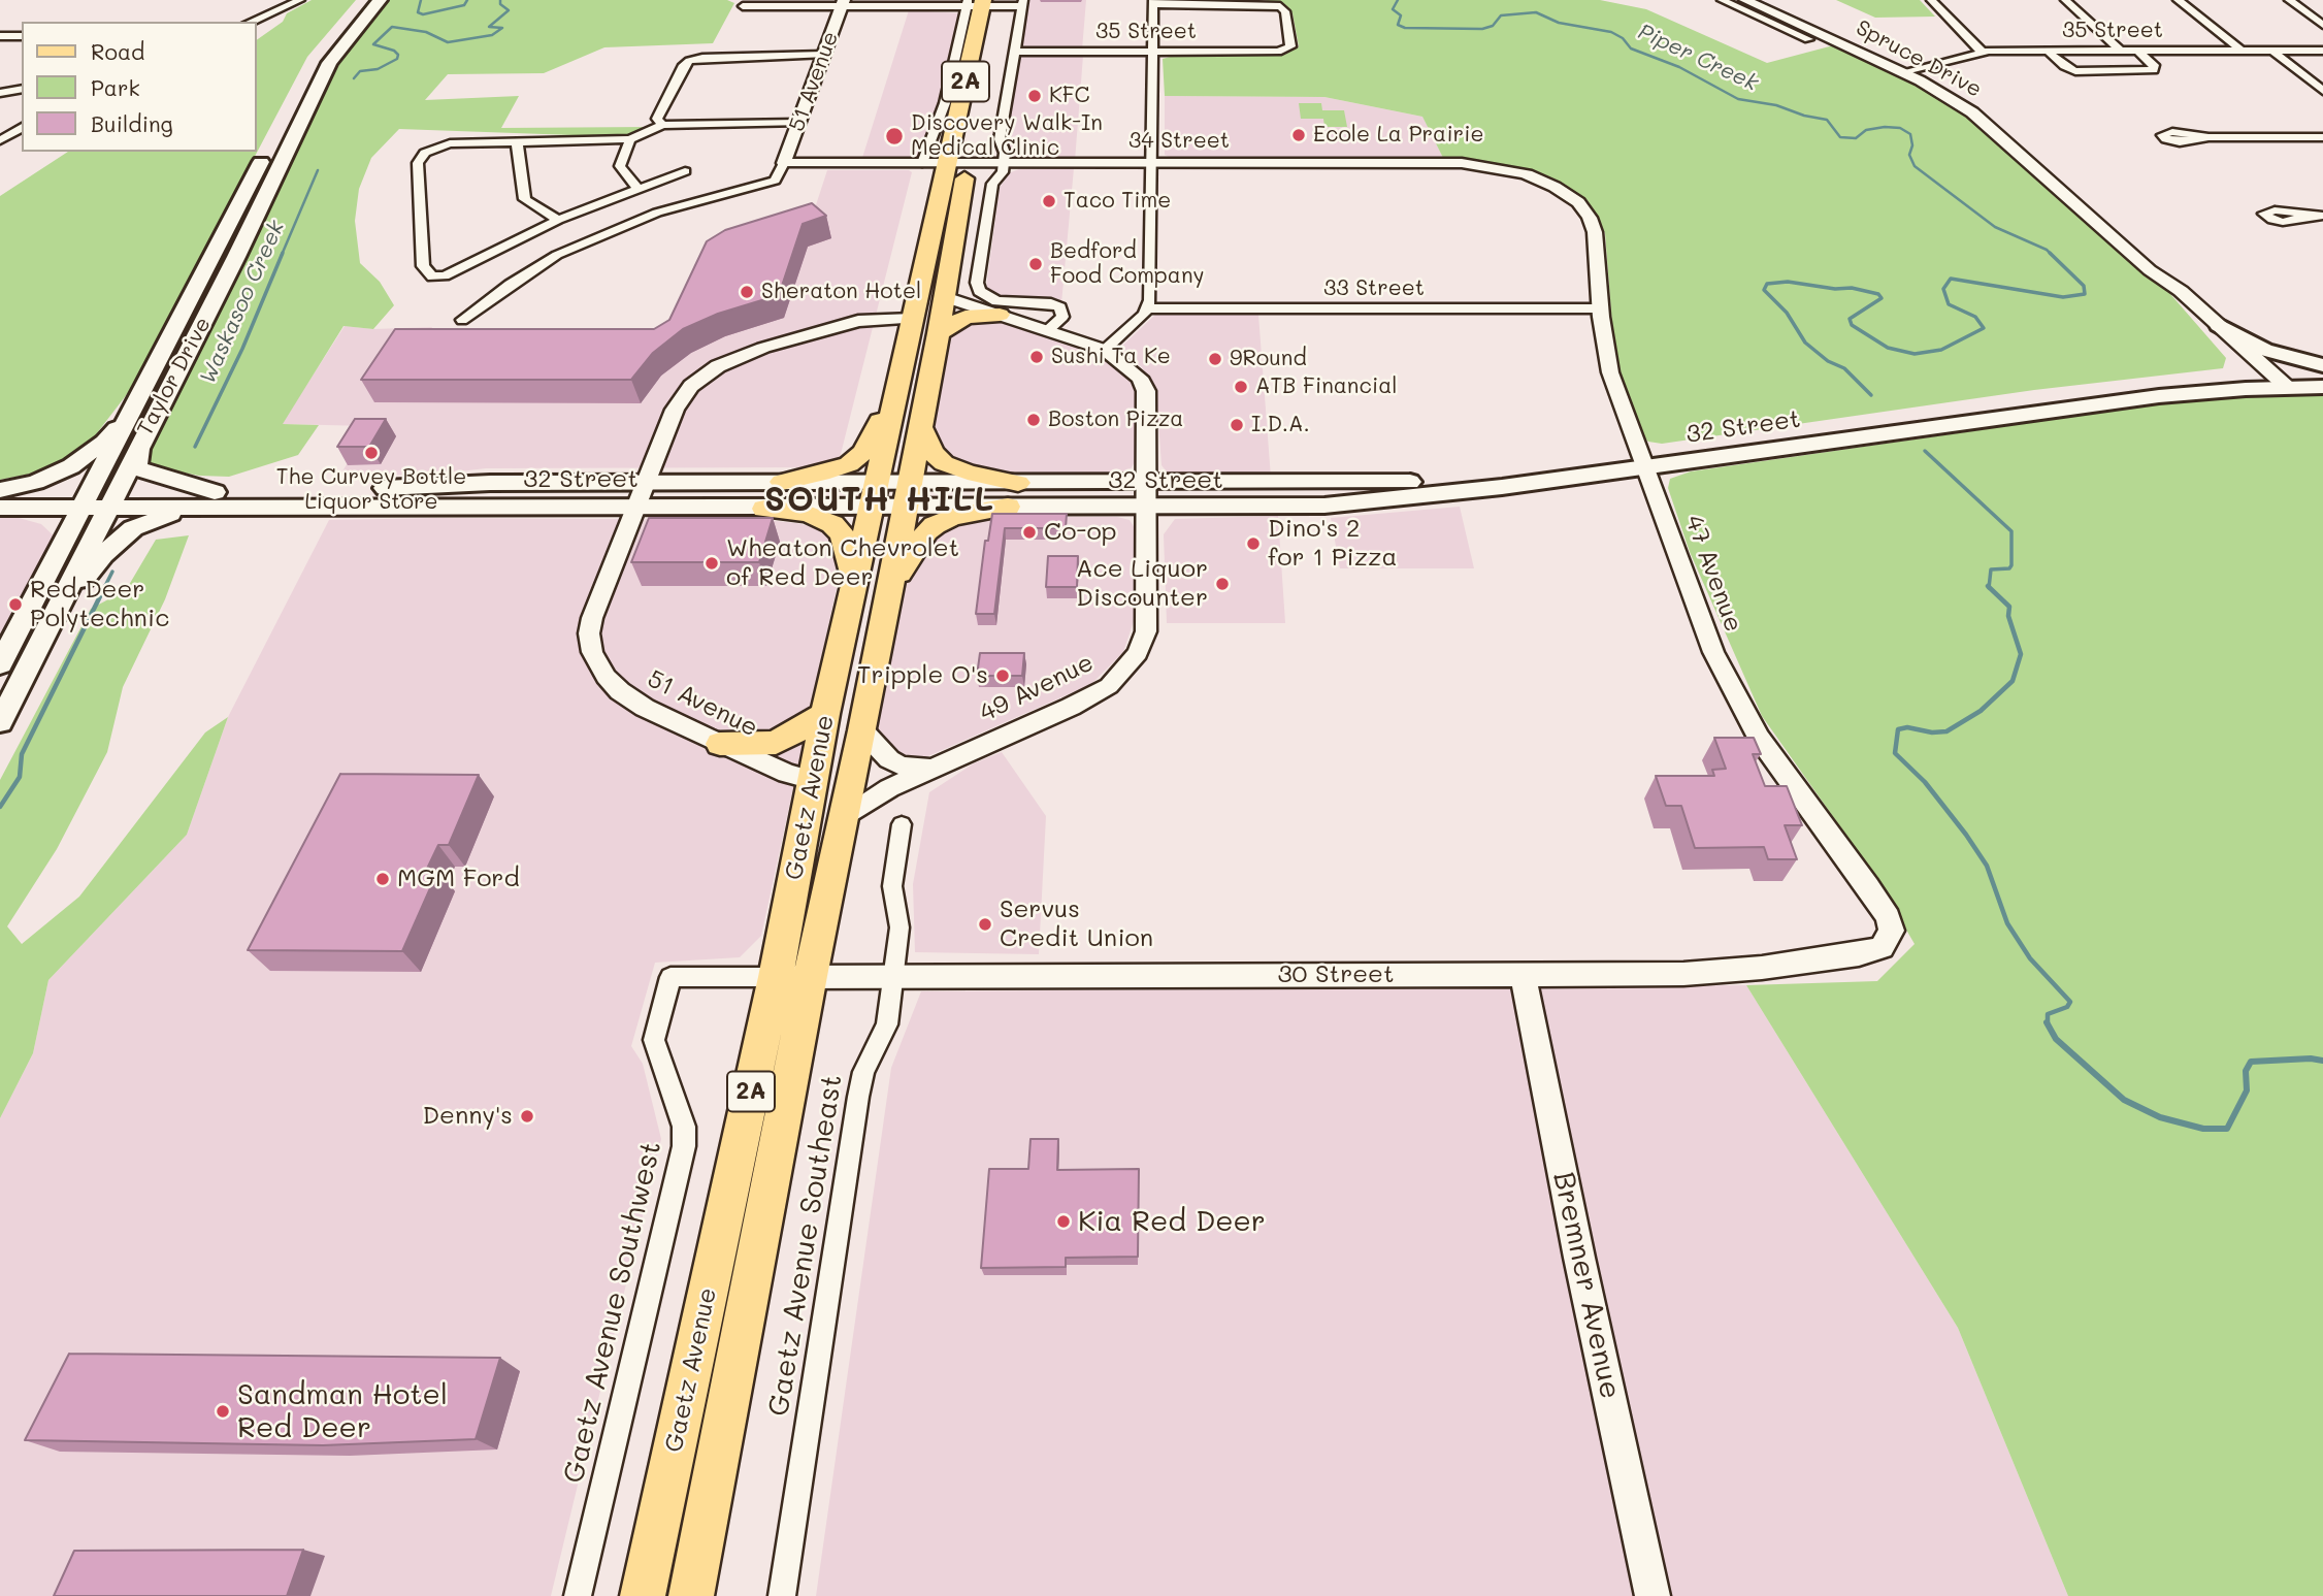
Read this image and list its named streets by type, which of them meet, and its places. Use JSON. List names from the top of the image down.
{
  "streets": {
    "main road": [
      "2A",
      "Taylor Drive",
      "32 Street",
      "Gaetz Avenue"
    ],
    "street": [
      "35 Street",
      "Spruce Drive",
      "51 Avenue",
      "34 Street",
      "33 Street",
      "47 Avenue",
      "49 Avenue",
      "30 Street",
      "Gaetz Avenue Southeast",
      "Bremner Avenue",
      "Gaetz Avenue Southwest"
    ]
  },
  "crossings": [
    ["35 Street", "Spruce Drive"],
    ["Spruce Drive", "32 Street"],
    ["51 Avenue", "34 Street"],
    ["51 Avenue", "32 Street"],
    ["51 Avenue", "Gaetz Avenue"],
    ["2A", "Gaetz Avenue"],
    ["34 Street", "47 Avenue"],
    ["34 Street", "Gaetz Avenue"],
    ["33 Street", "47 Avenue"],
    ["Taylor Drive", "32 Street"],
    ["32 Street", "47 Avenue"],
    ["32 Street", "49 Avenue"],
    ["32 Street", "Gaetz Avenue"],
    ["47 Avenue", "30 Street"],
    ["49 Avenue", "Gaetz Avenue"],
    ["Gaetz Avenue", "30 Street"],
    ["Gaetz Avenue", "Gaetz Avenue Southwest"],
    ["30 Street", "Gaetz Avenue Southeast"],
    ["30 Street", "Bremner Avenue"],
    ["30 Street", "Gaetz Avenue Southwest"]
  ],
  "districts": ["SOUTH HILL"],
  "water": ["Piper Creek", "Waskasoo Creek"],
  "places": [
    "KFC",
    "Ecole La Prairie",
    "Discovery Walk-In Medical Clinic",
    "Taco Time",
    "Bedford Food Company",
    "Sheraton Hotel",
    "Sushi Ta Ke",
    "9Round",
    "ATB Financial",
    "Boston Pizza",
    "I.D.A.",
    "The Curvey Bottle Liquor Store",
    "Co-op",
    "Dino's 2 for 1 Pizza",
    "Wheaton Chevrolet of Red Deer",
    "Ace Liquor Discounter",
    "Red Deer Polytechnic",
    "Tripple O's",
    "MGM Ford",
    "Servus Credit Union",
    "Denny's",
    "Kia Red Deer",
    "Sandman Hotel Red Deer"
  ],
  "legend": ["Road", "Park", "Building"]
}
